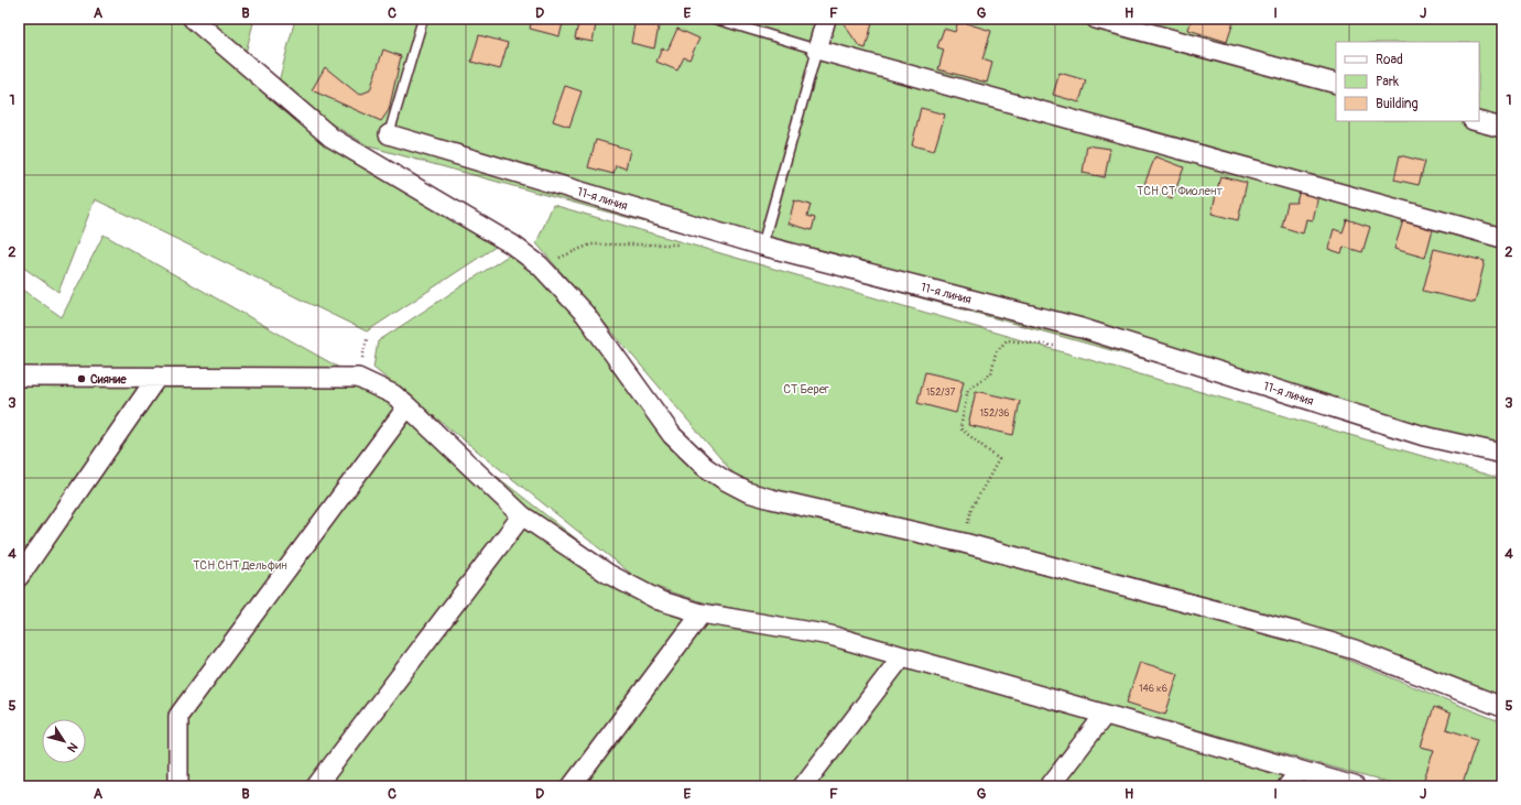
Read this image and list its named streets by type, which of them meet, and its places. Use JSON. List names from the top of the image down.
{
  "streets": {
    "street": ["11-я линия"]
  },
  "parks": ["ТСН СТ Фиолент", "СТ Берег", "ТСН СНТ Дельфин"],
  "places": ["Сияние"],
  "house_numbers": ["152/37", "152/36", "146 к6"],
  "legend": ["Road", "Park", "Building"],
  "north": "bottom right",
  "grid": {
    "columns": [
      "A",
      "B",
      "C",
      "D",
      "E",
      "F",
      "G",
      "H",
      "I",
      "J"
    ],
    "rows": [
      "1",
      "2",
      "3",
      "4",
      "5"
    ]
  }
}
